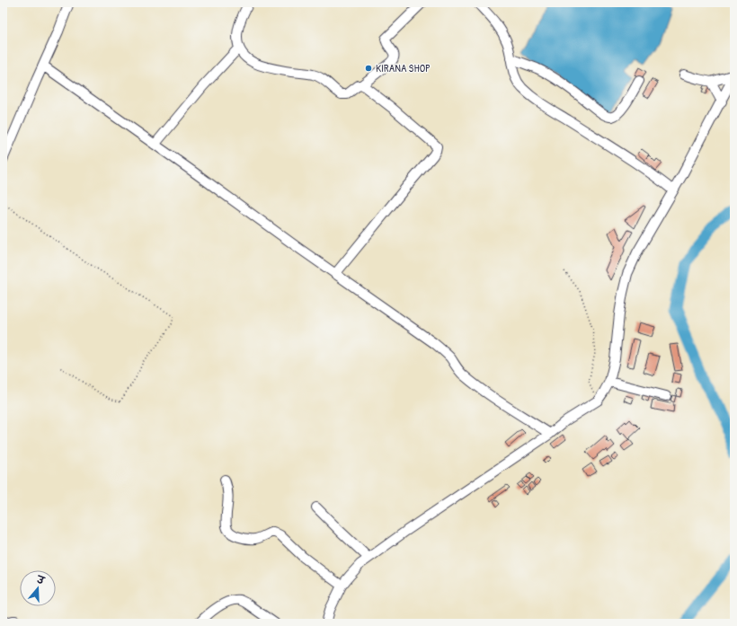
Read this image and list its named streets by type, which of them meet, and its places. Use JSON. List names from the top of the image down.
{
  "places": ["KIRANA SHOP"],
  "north": "top"
}
